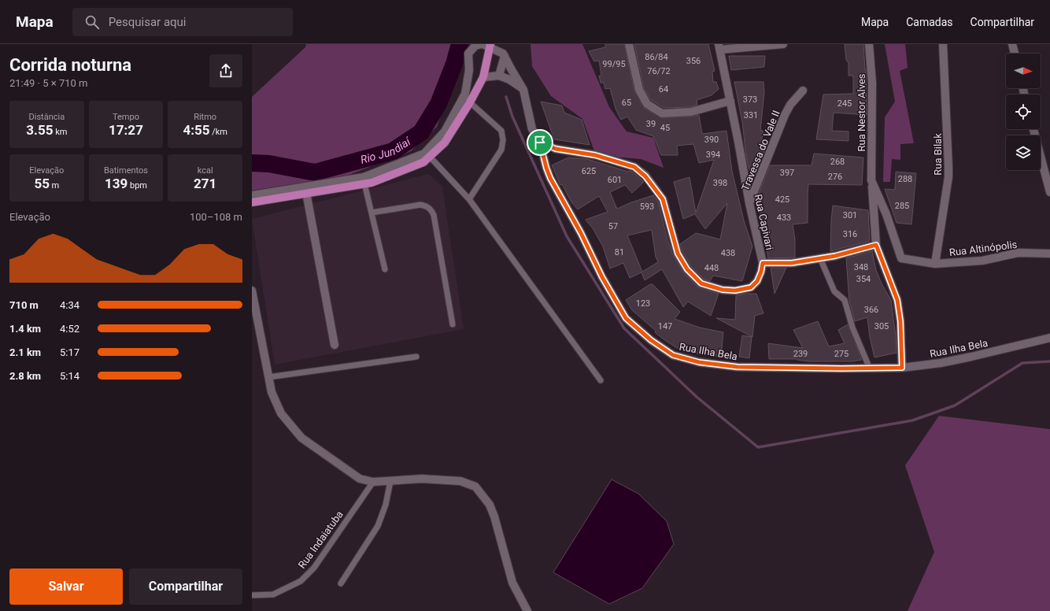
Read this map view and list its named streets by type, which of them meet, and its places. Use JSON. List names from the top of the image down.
{
  "streets": {
    "street": [
      "Rua Nestor Alves",
      "Travessa do Vale II",
      "Rua Bilak",
      "Rua Capivari",
      "Rua Altinópolis",
      "Rua Ilha Bela"
    ],
    "lane": ["Rua Indaiatuba"]
  },
  "crossings": [
    ["Rua Nestor Alves", "Rua Altinópolis"],
    ["Rua Nestor Alves", "Rua Ilha Bela"],
    ["Travessa do Vale II", "Rua Capivari"],
    ["Rua Bilak", "Rua Altinópolis"],
    ["Rua Capivari", "Rua Ilha Bela"]
  ],
  "water": ["Rio Jundiaí"],
  "house_numbers": [
    "86/84",
    "356",
    "99/95",
    "76/72",
    "64",
    "373",
    "65",
    "245",
    "331",
    "39",
    "45",
    "390",
    "394",
    "268",
    "625",
    "397",
    "276",
    "288",
    "601",
    "398",
    "425",
    "285",
    "593",
    "301",
    "433",
    "57",
    "316",
    "81",
    "438",
    "348",
    "448",
    "354",
    "123",
    "366",
    "147",
    "305",
    "239",
    "275"
  ],
  "north": "right",
  "page": {
    "header": "Mapa",
    "search": "Pesquisar aqui",
    "nav": ["Mapa", "Camadas", "Compartilhar"],
    "heading": ["Corrida noturna", "21:49 · 5 × 710 m"],
    "stats": [
      ["Distância", "3.55 km"],
      ["Tempo", "17:27"],
      ["Ritmo", "4:55 /km"],
      ["Elevação", "55 m"],
      ["Batimentos", "139 bpm"],
      ["kcal", "271"]
    ],
    "chart": ["Elevação", "100–108 m"],
    "list": [
      {
        "name": "710 m",
        "note": "4:34"
      },
      {
        "name": "1.4 km",
        "note": "4:52"
      },
      {
        "name": "2.1 km",
        "note": "5:17"
      },
      {
        "name": "2.8 km",
        "note": "5:14"
      }
    ],
    "buttons": ["Salvar", "Compartilhar"]
  }
}
